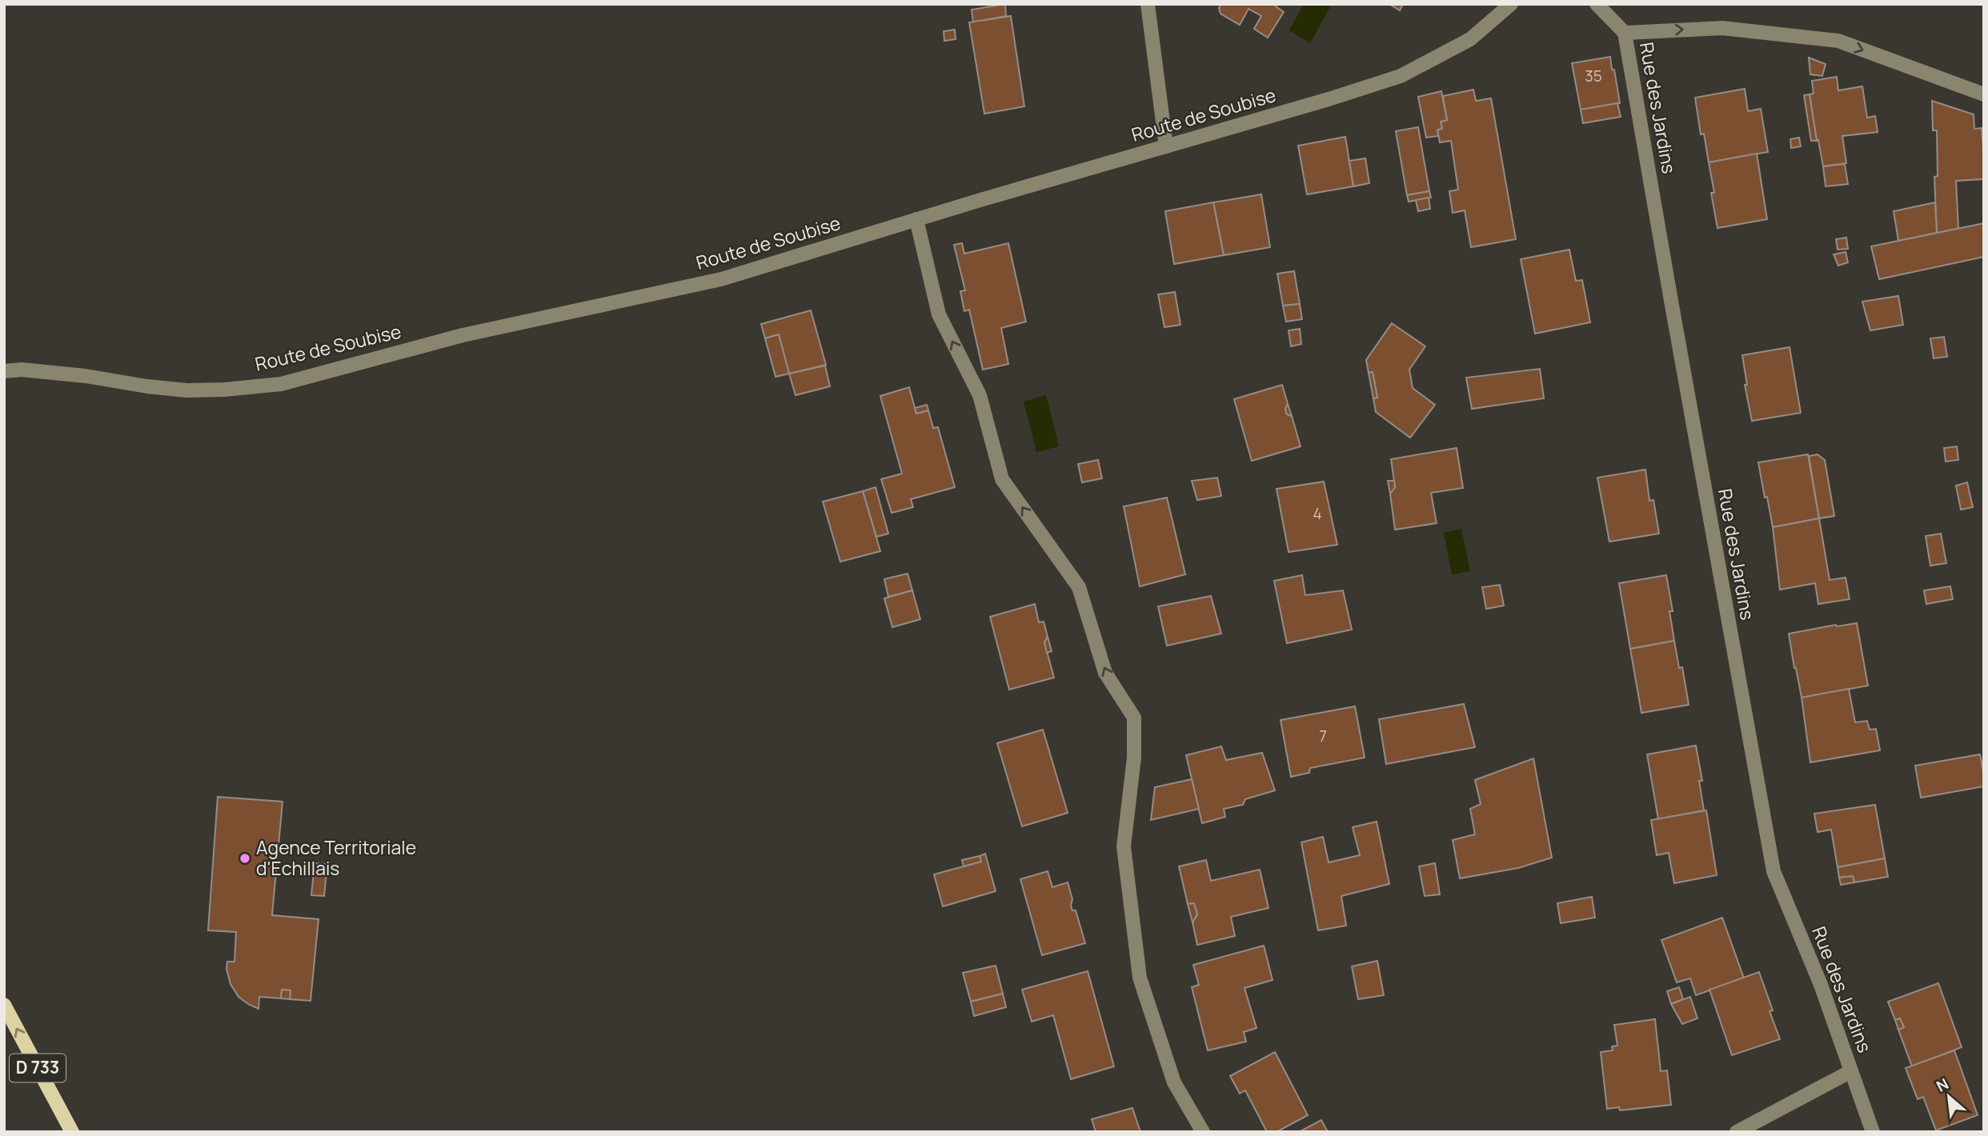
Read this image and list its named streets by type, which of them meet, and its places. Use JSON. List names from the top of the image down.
{
  "streets": {
    "main road": ["D 733"],
    "street": ["Rue des Jardins", "Route de Soubise"]
  },
  "places": ["Agence Territoriale d'Echillais"],
  "house_numbers": ["35", "4", "7"],
  "north": "top left"
}
